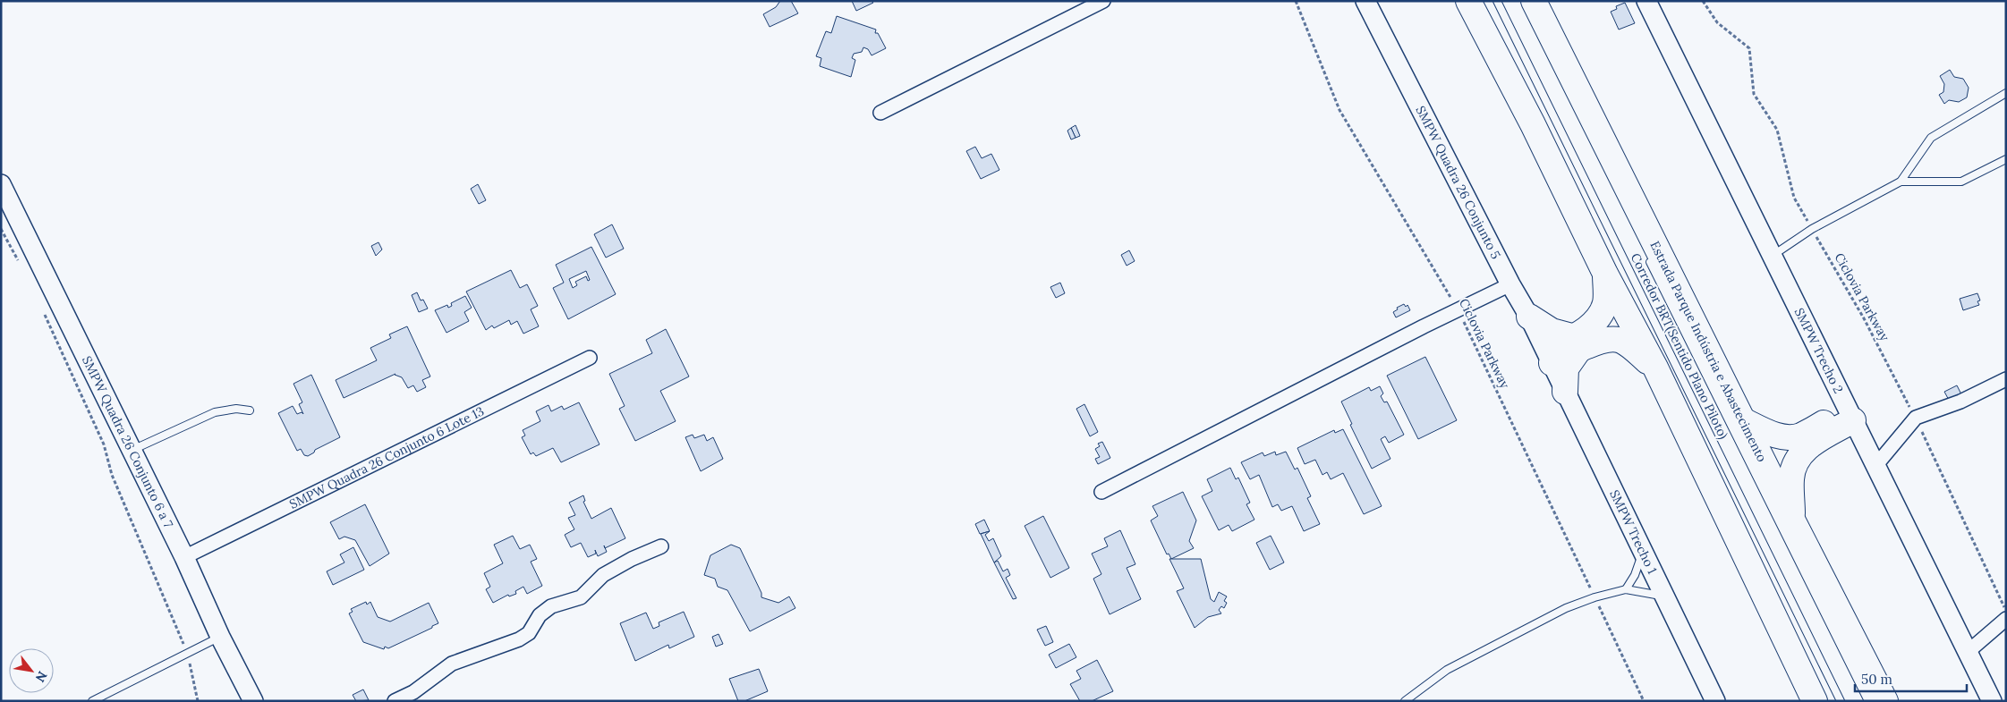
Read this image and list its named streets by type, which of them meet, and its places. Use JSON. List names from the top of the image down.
{
  "streets": {
    "highway": ["Estrada Parque Indústria e Abastecimento"],
    "street": [
      "SMPW Quadra 26 Conjunto 5",
      "SMPW Trecho 2",
      "SMPW Quadra 26 Conjunto 6 a 7",
      "SMPW Quadra 26 Conjunto 6 Lote 13",
      "SMPW Trecho 1"
    ],
    "lane": ["Corredor BRT(Sentido Plano Piloto)"],
    "path": ["Ciclovia Parkway"]
  },
  "crossings": [
    ["SMPW Quadra 26 Conjunto 5", "SMPW Trecho 1"],
    ["SMPW Quadra 26 Conjunto 6 a 7", "SMPW Quadra 26 Conjunto 6 Lote 13"]
  ],
  "scale_bar": "50 m",
  "north": "bottom right"
}
